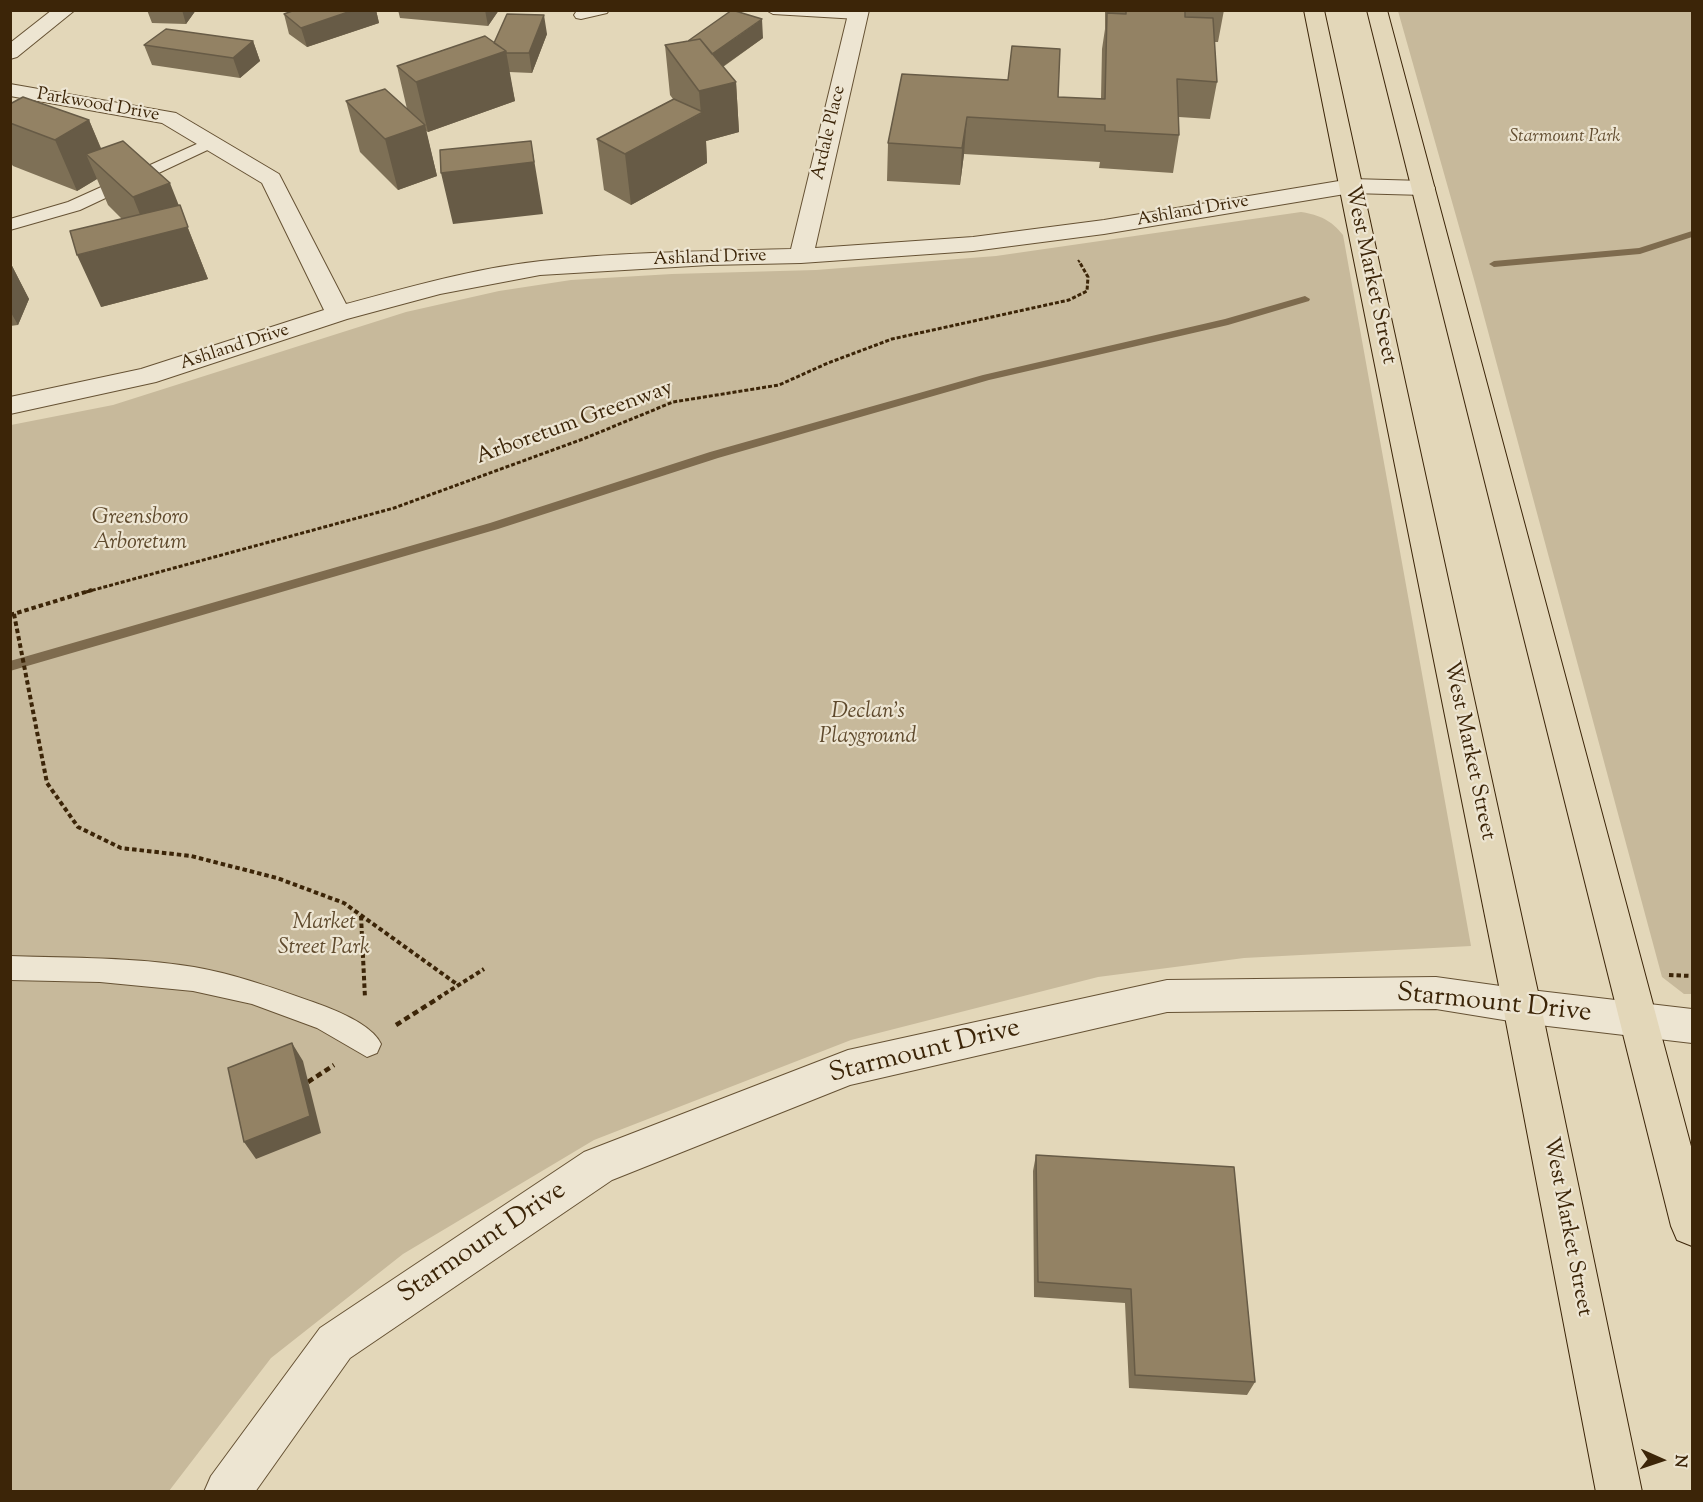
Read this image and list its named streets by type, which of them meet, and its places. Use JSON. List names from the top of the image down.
{
  "streets": {
    "main road": ["West Market Street"],
    "street": [
      "Parkwood Drive",
      "Ardale Place",
      "Ashland Drive",
      "Starmount Drive"
    ],
    "path": ["Arboretum Greenway"]
  },
  "crossings": [
    ["Parkwood Drive", "Ashland Drive"],
    ["Ardale Place", "Ashland Drive"],
    ["Ashland Drive", "West Market Street"],
    ["Ashland Drive", "Arboretum Greenway"],
    ["West Market Street", "Starmount Drive"]
  ],
  "parks": [
    "Starmount Park",
    "Greensboro Arboretum",
    "Declan’s Playground",
    "Market Street Park"
  ],
  "north": "right"
}
